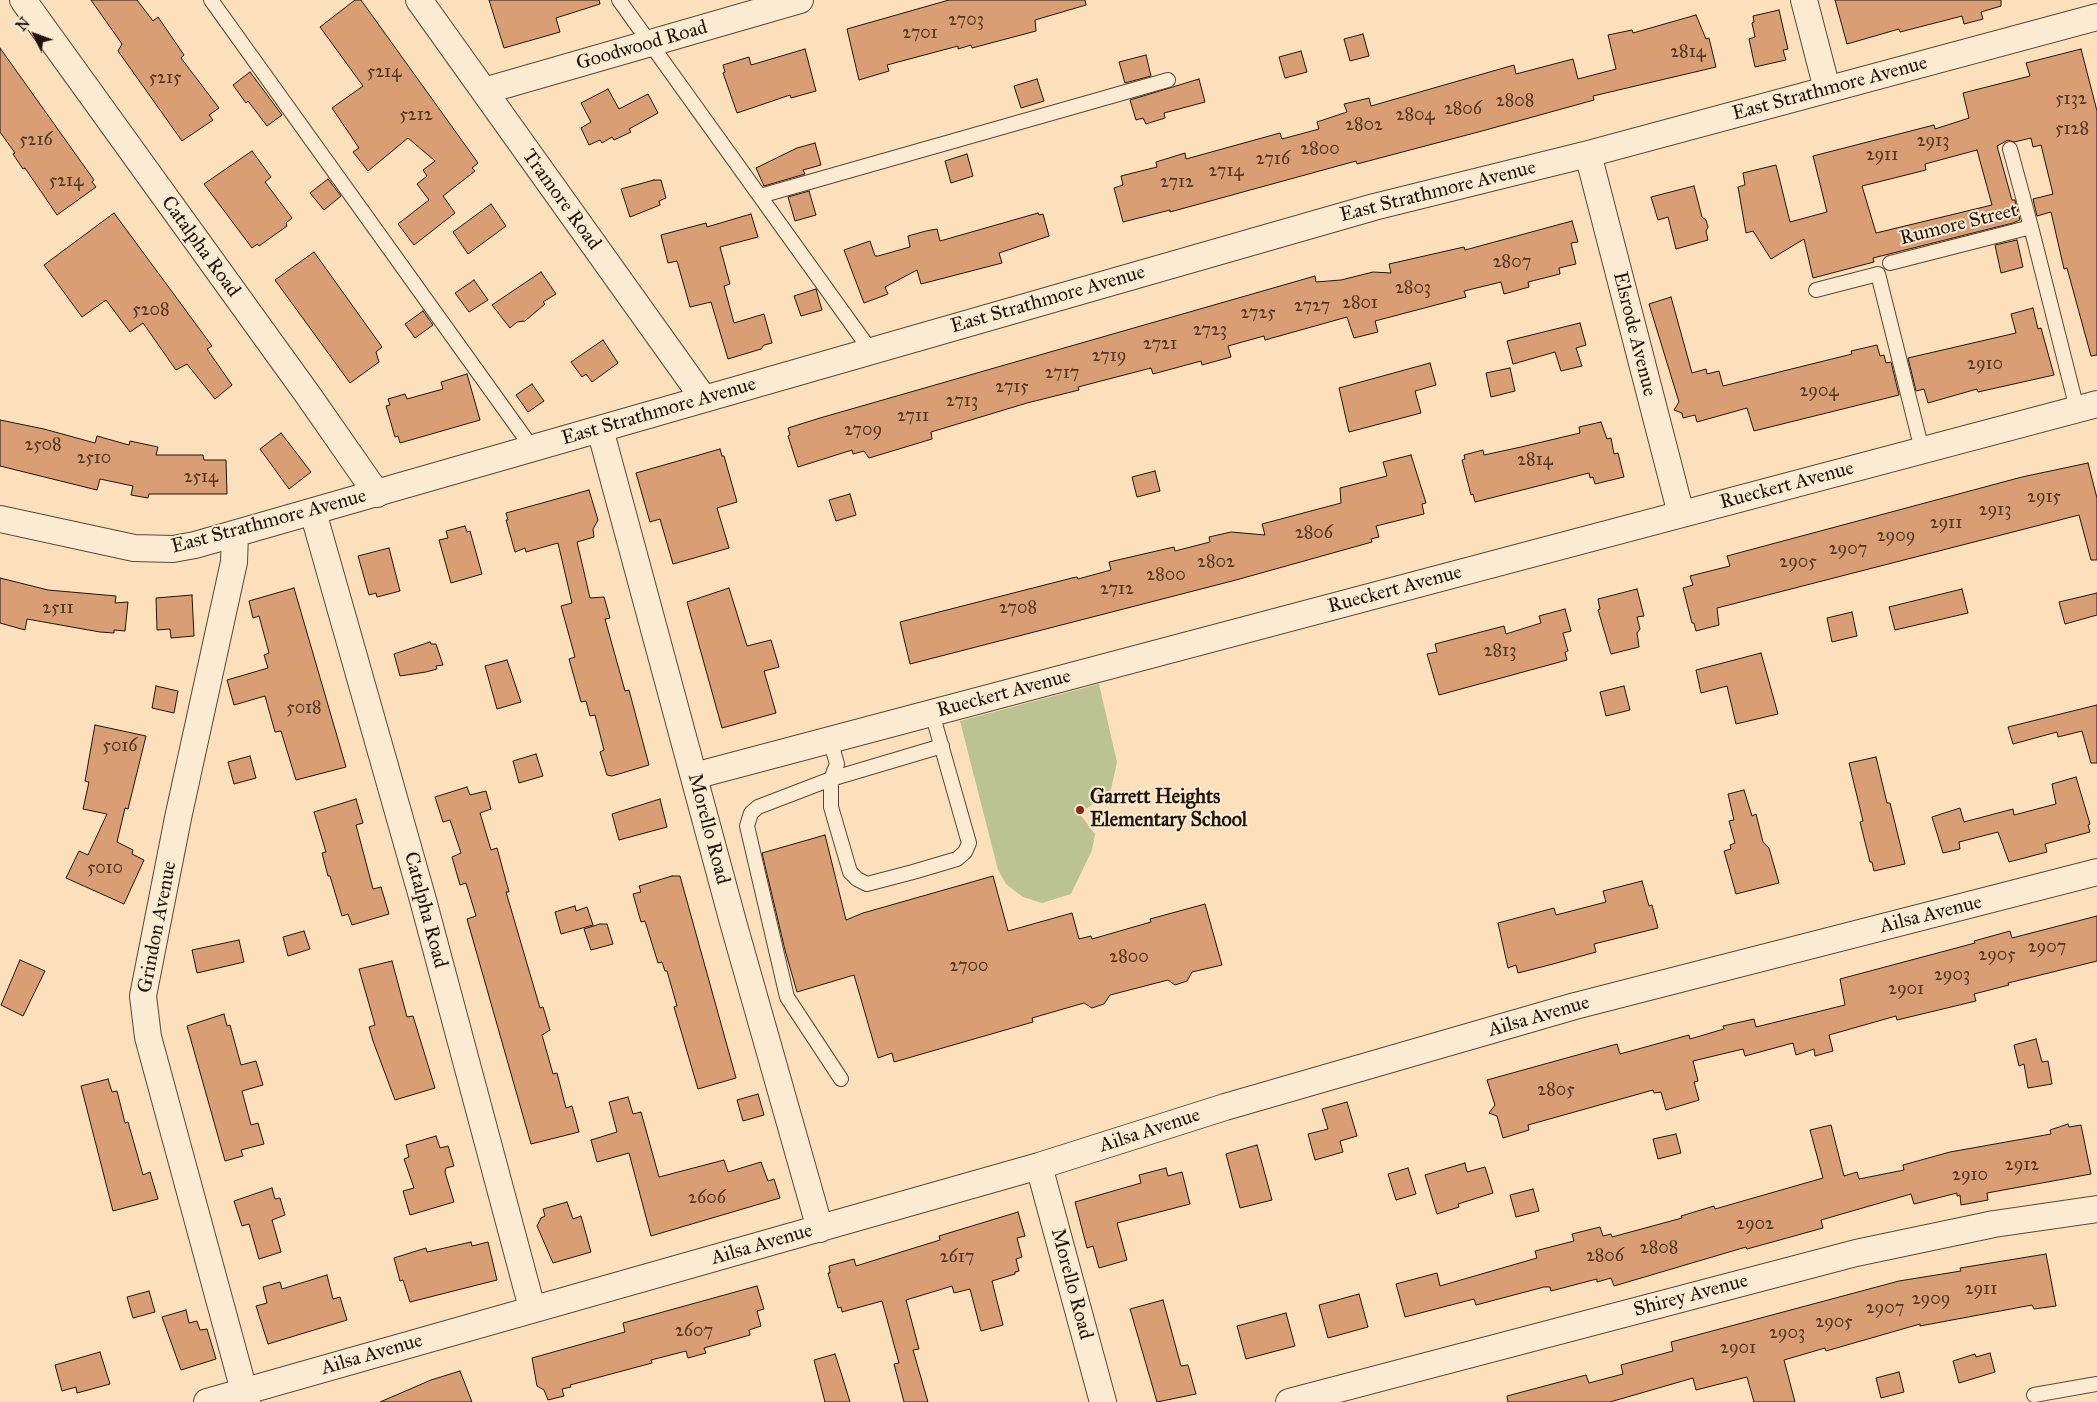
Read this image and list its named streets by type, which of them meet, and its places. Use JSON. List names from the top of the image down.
{
  "streets": {
    "street": [
      "Goodwood Road",
      "East Strathmore Avenue",
      "Tramore Road",
      "Catalpha Road",
      "Elsrode Avenue",
      "Rueckert Avenue",
      "Morello Road",
      "Ailsa Avenue",
      "Grindon Avenue",
      "Shirey Avenue"
    ],
    "lane": ["Rumore Street"]
  },
  "crossings": [
    ["Goodwood Road", "Tramore Road"],
    ["East Strathmore Avenue", "Tramore Road"],
    ["East Strathmore Avenue", "Catalpha Road"],
    ["East Strathmore Avenue", "Elsrode Avenue"],
    ["East Strathmore Avenue", "Morello Road"],
    ["East Strathmore Avenue", "Grindon Avenue"],
    ["Rumore Street", "Rueckert Avenue"],
    ["Catalpha Road", "Ailsa Avenue"],
    ["Elsrode Avenue", "Rueckert Avenue"],
    ["Rueckert Avenue", "Morello Road"],
    ["Morello Road", "Ailsa Avenue"],
    ["Ailsa Avenue", "Grindon Avenue"]
  ],
  "places": ["Garrett Heights Elementary School"],
  "house_numbers": [
    "2703",
    "2701",
    "2814",
    "5214",
    "5215",
    "5132",
    "2808",
    "2806",
    "5212",
    "2804",
    "2802",
    "5128",
    "5216",
    "2913",
    "2800",
    "2911",
    "2716",
    "2714",
    "5214",
    "2712",
    "2807",
    "2803",
    "2801",
    "2727",
    "5208",
    "2725",
    "2723",
    "2721",
    "2719",
    "2910",
    "2717",
    "2715",
    "2904",
    "2713",
    "2711",
    "2709",
    "2508",
    "2510",
    "2814",
    "2514",
    "2915",
    "2913",
    "2911",
    "2806",
    "2909",
    "2907",
    "2802",
    "2905",
    "2800",
    "2712",
    "2511",
    "2708",
    "2813",
    "5018",
    "5016",
    "5010",
    "2907",
    "2905",
    "2800",
    "2700",
    "2903",
    "2901",
    "2805",
    "2912",
    "2910",
    "2606",
    "2902",
    "2808",
    "2806",
    "2617",
    "2911",
    "2909",
    "2907",
    "2905",
    "2607",
    "2903",
    "2901"
  ],
  "north": "top left"
}
